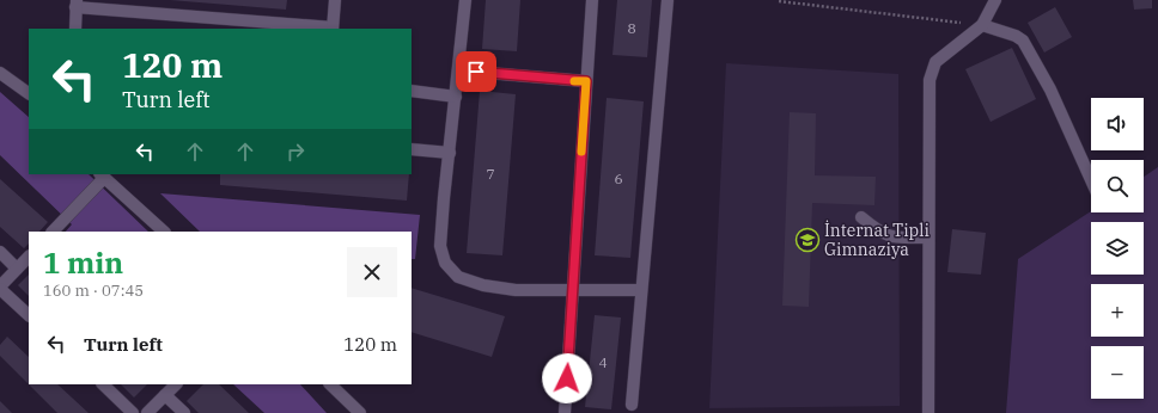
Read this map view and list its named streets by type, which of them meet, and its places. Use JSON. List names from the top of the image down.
{
  "places": {
    "school or university": ["İnternat Tipli Gimnaziya"]
  },
  "house_numbers": [
    "8",
    "7",
    "6",
    "4"
  ],
  "page": {
    "turn": ["120 m", "Turn left"],
    "map_buttons": ["+", "−"],
    "heading": ["1 min", "160 m · 07:45"],
    "list": [
      {
        "name": "Turn left",
        "value": "120 m"
      }
    ]
  }
}
